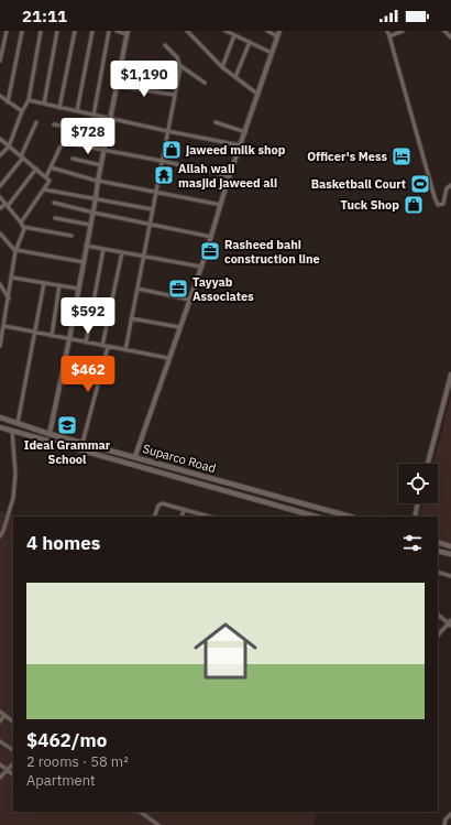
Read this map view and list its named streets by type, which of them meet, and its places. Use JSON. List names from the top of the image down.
{
  "streets": {
    "main road": ["Suparco Road"]
  },
  "places": {
    "shop": ["jaweed milk shop", "Tuck Shop"],
    "hotel": ["Officer's Mess"],
    "temple": ["Allah wali masjid jaweed ali"],
    "sports": ["Basketball Court"],
    "office": ["Rasheed bahi construction line", "Tayyab Associates"],
    "school or university": ["Ideal Grammar School"]
  },
  "page": {
    "status": "21:11",
    "price": [
      "$1,190",
      "$728",
      "$592",
      "$462"
    ],
    "heading": "4 homes",
    "list": [
      {
        "name": "$462/mo",
        "note": "2 rooms · 58 m² · Apartment"
      }
    ]
  }
}
